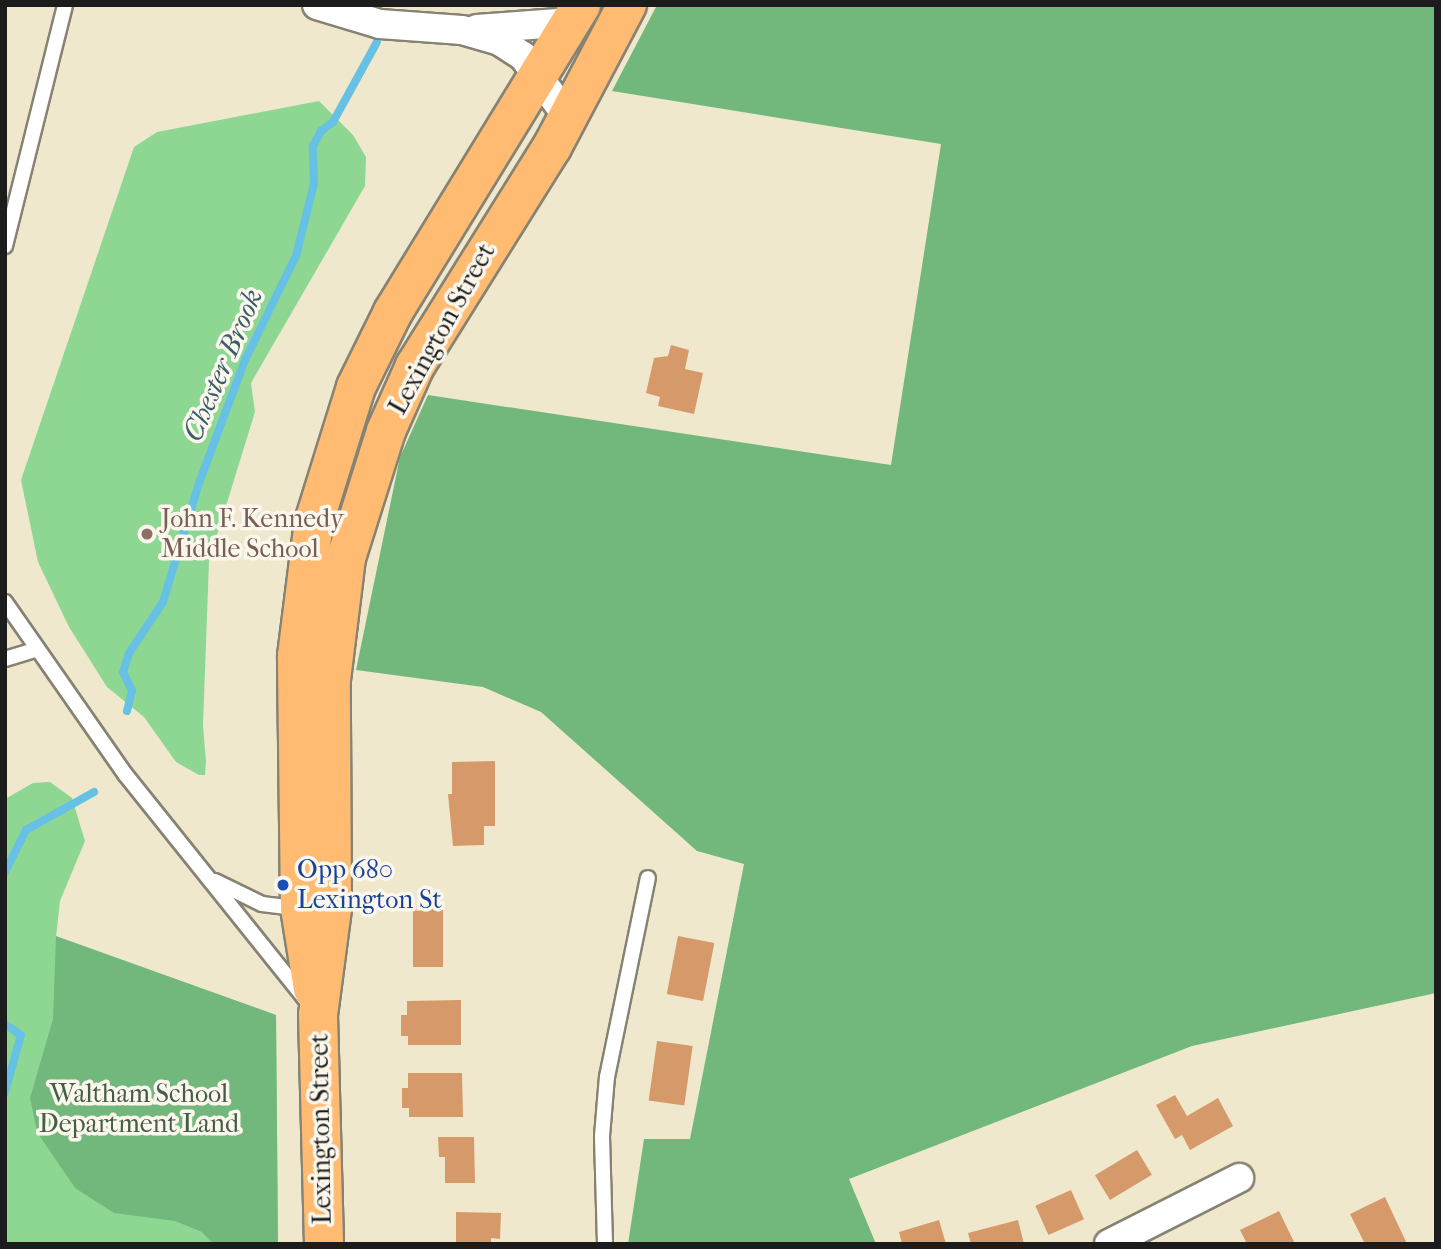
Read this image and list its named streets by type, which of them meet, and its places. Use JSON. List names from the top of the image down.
{
  "streets": {
    "main road": ["Lexington Street"]
  },
  "water": ["Chester Brook"],
  "parks": ["Waltham School Department Land"],
  "places": ["John F. Kennedy Middle School", "Opp 680 Lexington St"]
}
